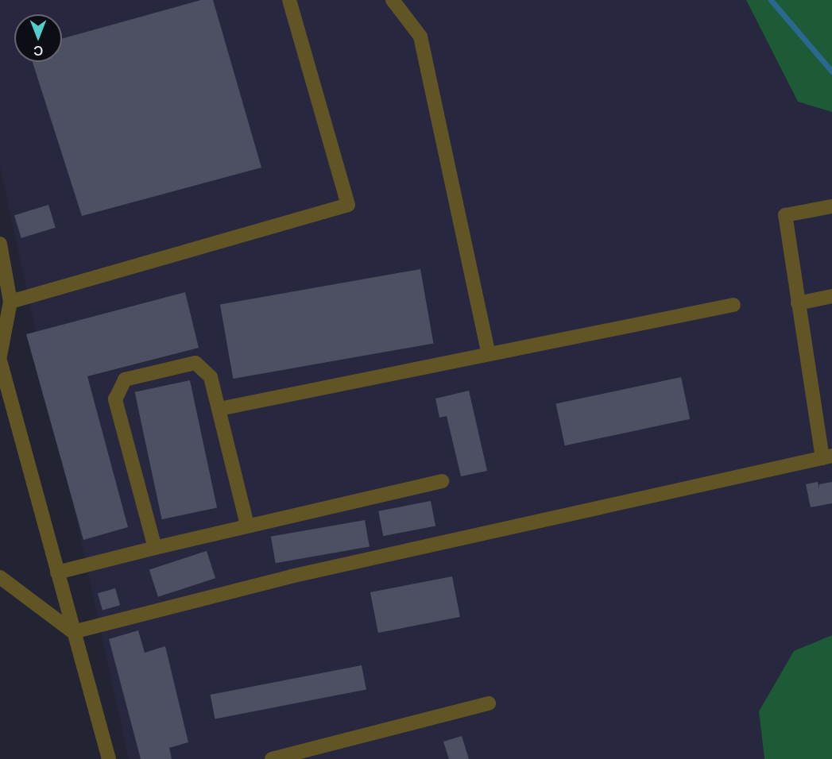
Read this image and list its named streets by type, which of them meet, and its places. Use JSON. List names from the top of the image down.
{
  "north": "bottom"
}
